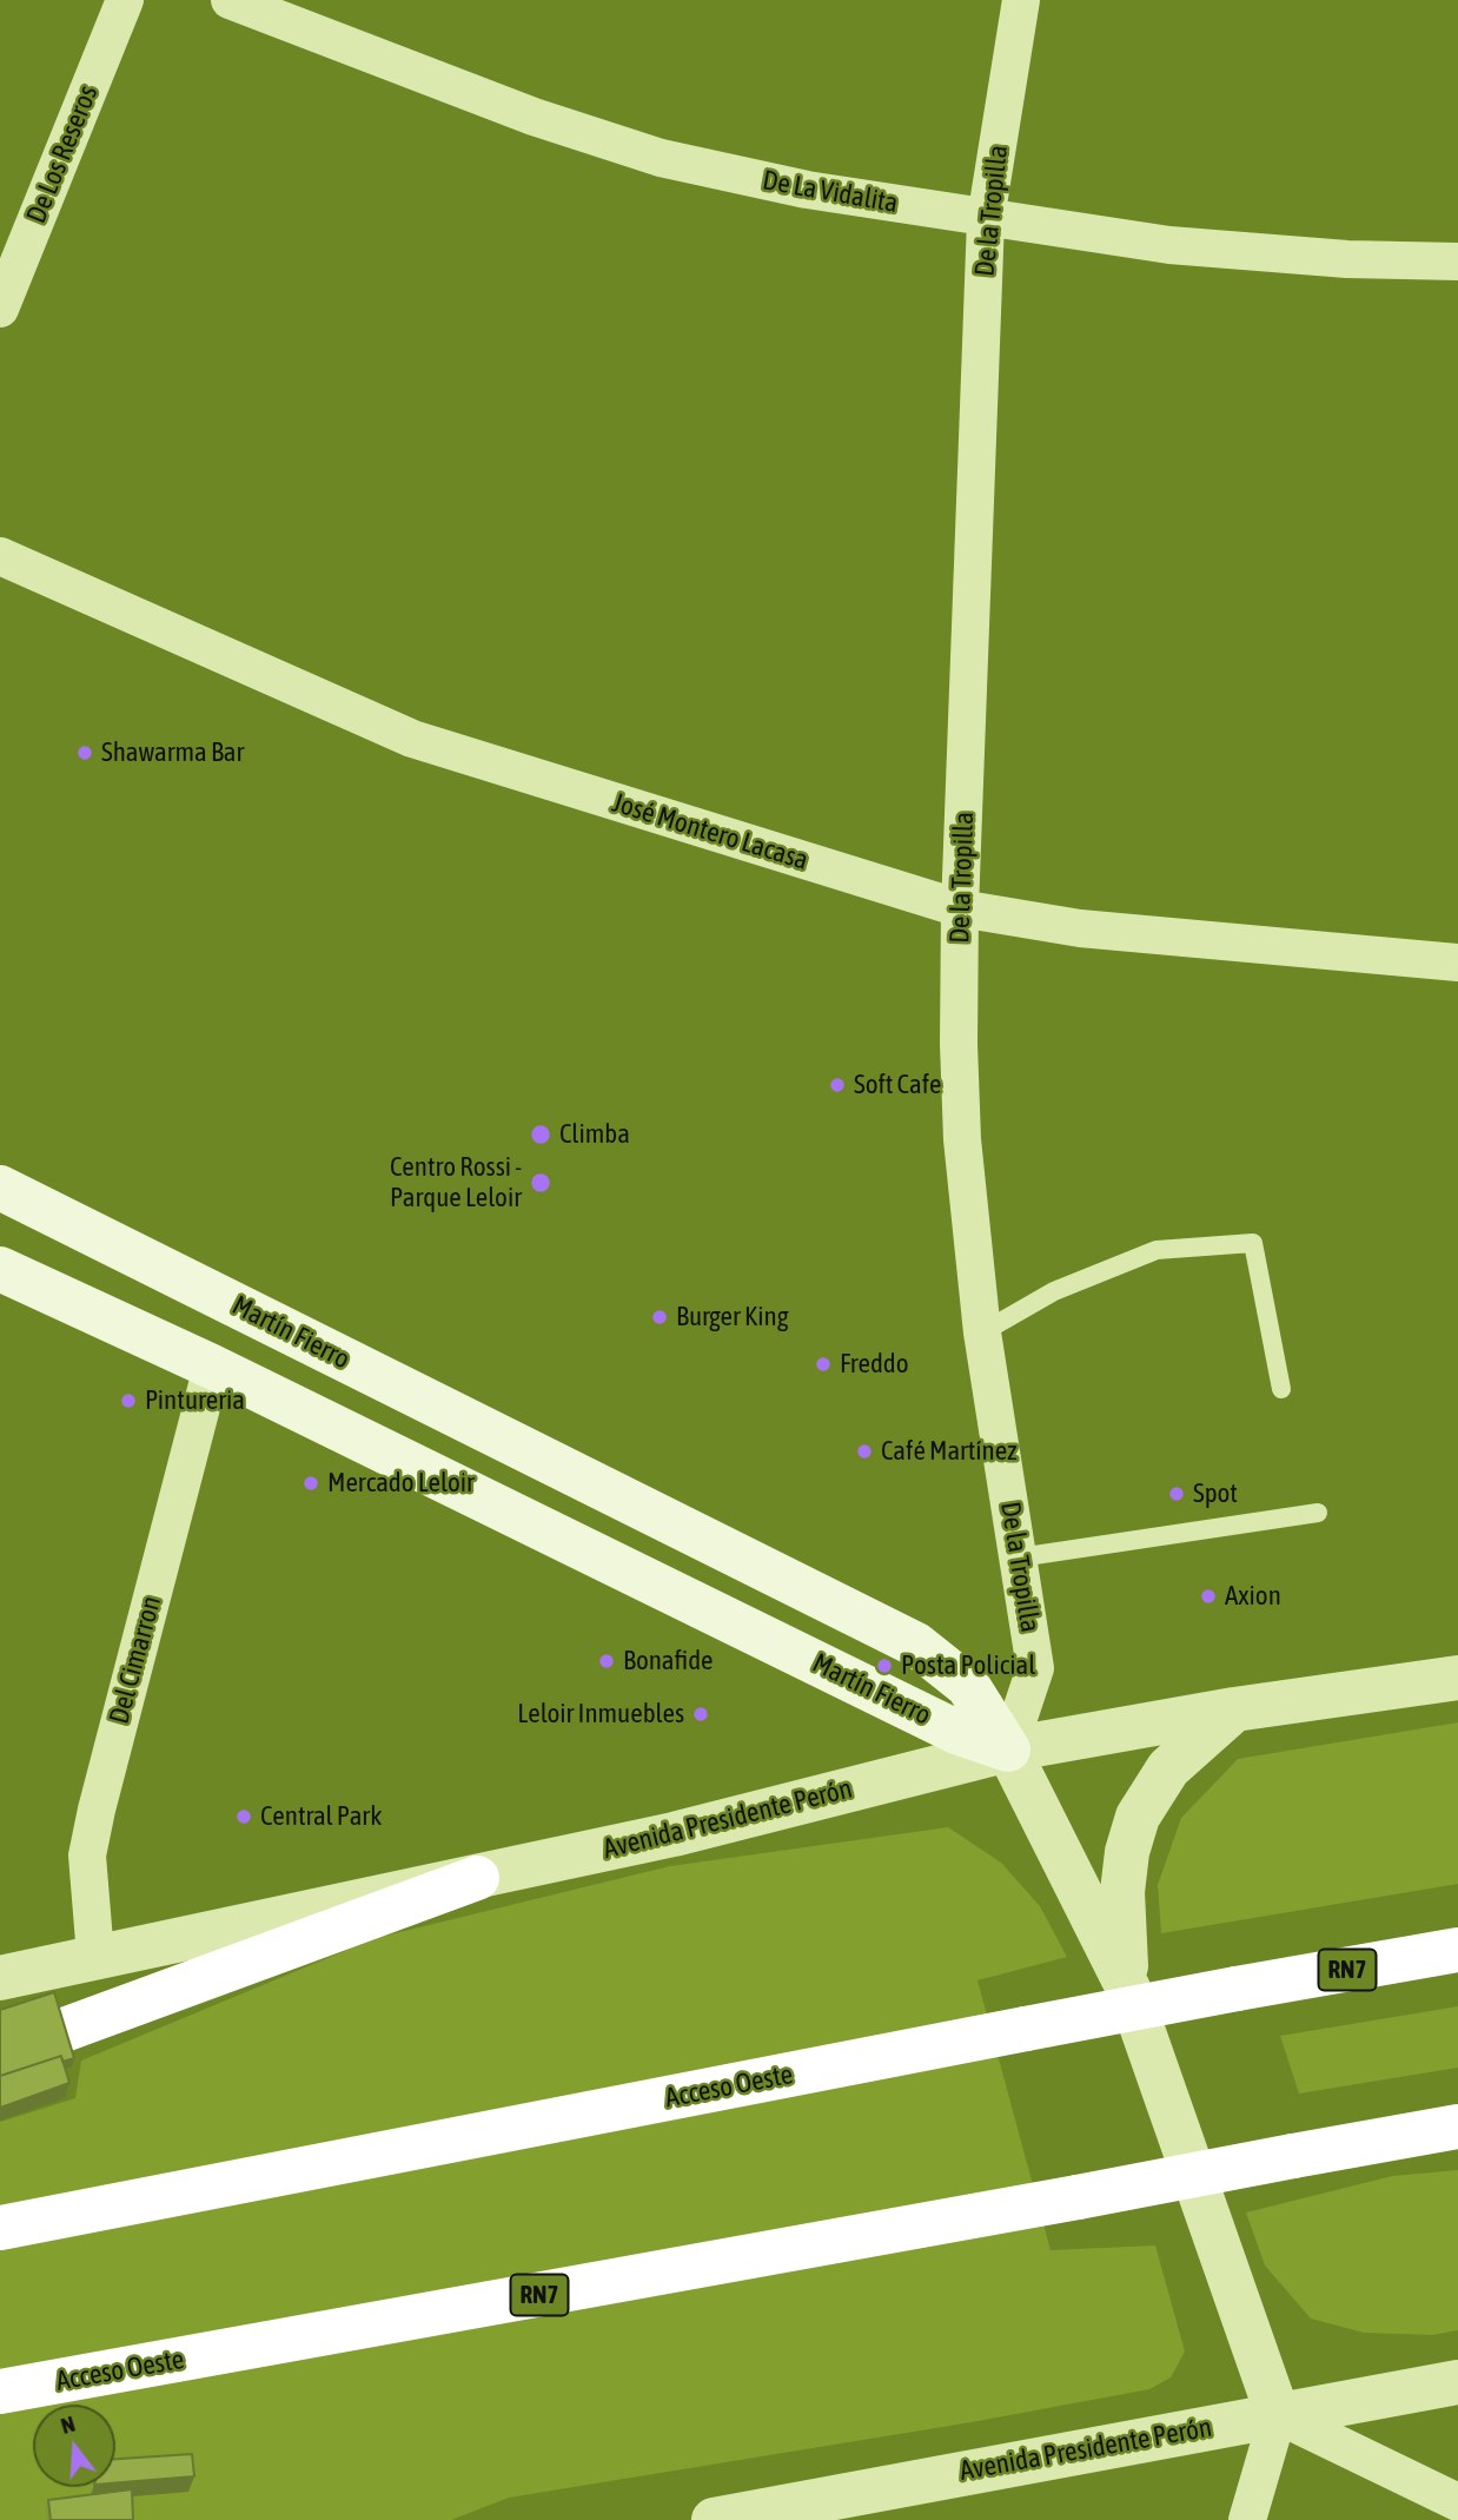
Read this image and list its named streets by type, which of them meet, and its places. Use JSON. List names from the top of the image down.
{
  "streets": {
    "highway": ["RN7", "Acceso Oeste"],
    "main road": ["Martín Fierro"],
    "street": [
      "De Los Reseros",
      "De La Vidalita",
      "De la Tropilla",
      "José Montero Lacasa",
      "Del Cimarron",
      "Avenida Presidente Perón"
    ]
  },
  "crossings": [
    ["De La Vidalita", "De la Tropilla"],
    ["De la Tropilla", "José Montero Lacasa"],
    ["De la Tropilla", "Martín Fierro"],
    ["De la Tropilla", "Avenida Presidente Perón"],
    ["Martín Fierro", "Del Cimarron"],
    ["Martín Fierro", "Avenida Presidente Perón"],
    ["Del Cimarron", "Avenida Presidente Perón"]
  ],
  "places": [
    "Shawarma Bar",
    "Soft Cafe",
    "Climba",
    "Centro Rossi - Parque Leloir",
    "Burger King",
    "Freddo",
    "Pintureria",
    "Café Martínez",
    "Mercado Leloir",
    "Spot",
    "Axion",
    "Bonafide",
    "Posta Policial",
    "Leloir Inmuebles",
    "Central Park"
  ],
  "north": "top"
}
